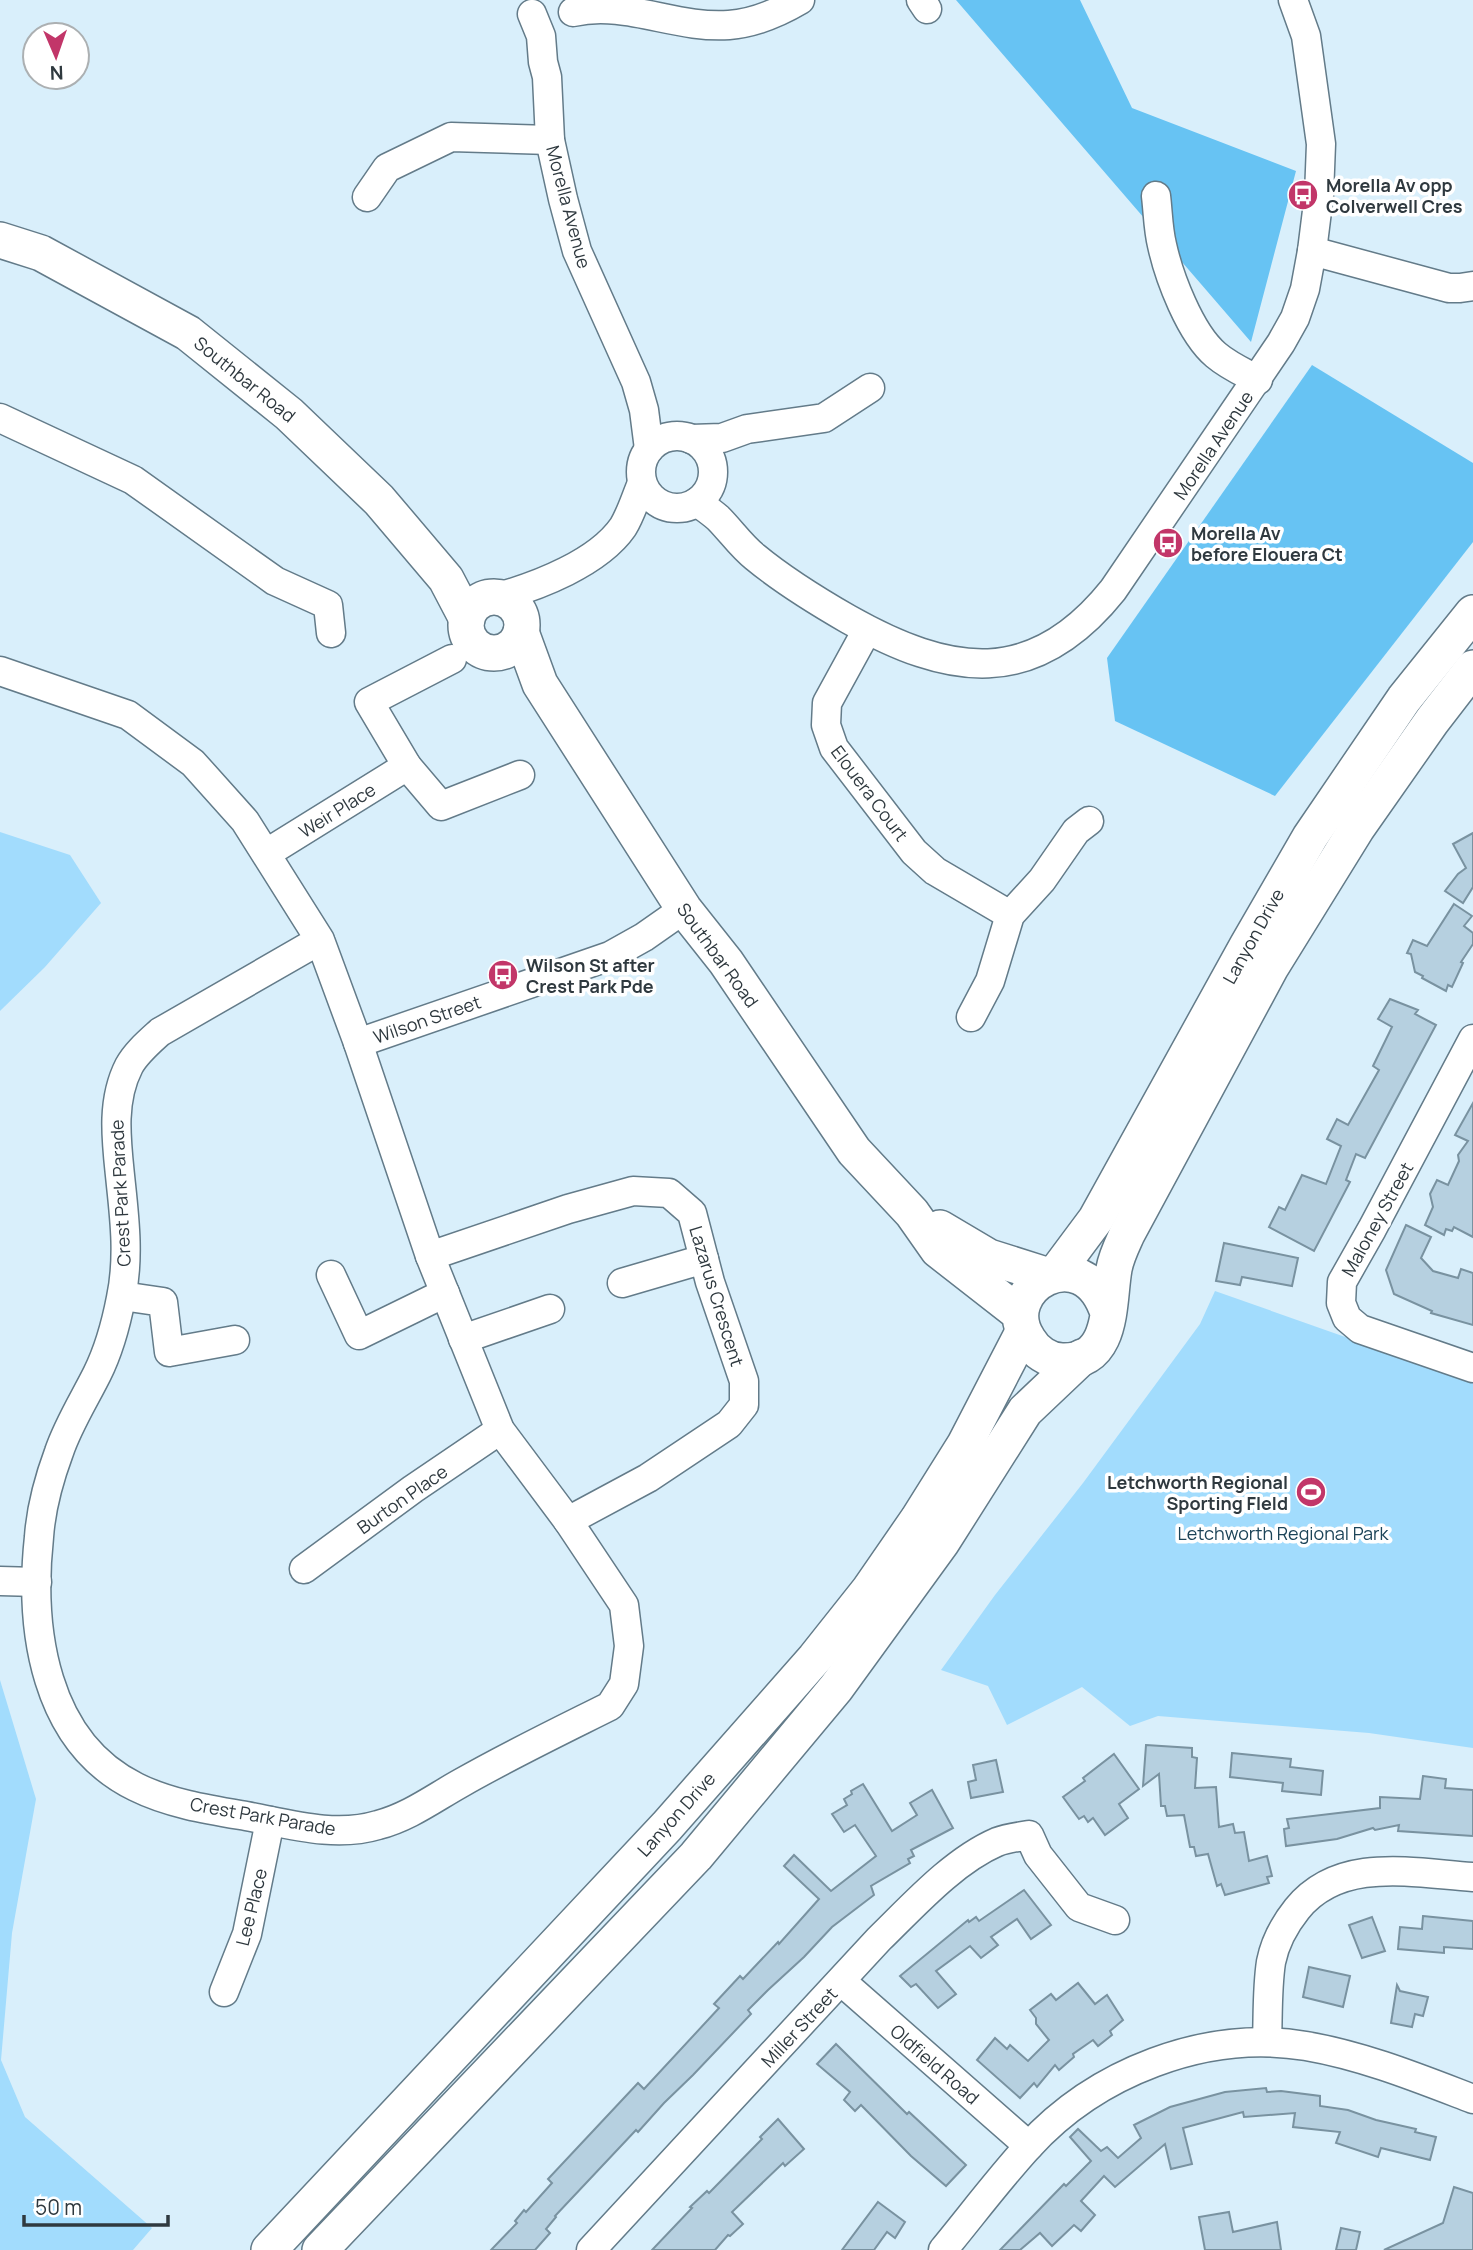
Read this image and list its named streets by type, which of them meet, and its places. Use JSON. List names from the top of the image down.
{
  "streets": {
    "main road": ["Southbar Road", "Lanyon Drive"],
    "street": [
      "Morella Avenue",
      "Elouera Court",
      "Weir Place",
      "Wilson Street",
      "Crest Park Parade",
      "Maloney Street",
      "Lazarus Crescent",
      "Burton Place",
      "Lee Place",
      "Miller Street",
      "Oldfield Road"
    ]
  },
  "crossings": [
    ["Morella Avenue", "Elouera Court"],
    ["Southbar Road", "Lanyon Drive"],
    ["Southbar Road", "Wilson Street"],
    ["Weir Place", "Crest Park Parade"],
    ["Wilson Street", "Crest Park Parade"],
    ["Crest Park Parade", "Lazarus Crescent"],
    ["Crest Park Parade", "Burton Place"],
    ["Crest Park Parade", "Lee Place"],
    ["Miller Street", "Oldfield Road"]
  ],
  "parks": ["Letchworth Regional Park"],
  "places": {
    "bus stop": ["Morella Av opp Colverwell Cres", "Morella Av before Elouera Ct", "Wilson St after Crest Park Pde"],
    "sports": ["Letchworth Regional Sporting FIeld"]
  },
  "scale_bar": "50 m",
  "north": "bottom"
}
